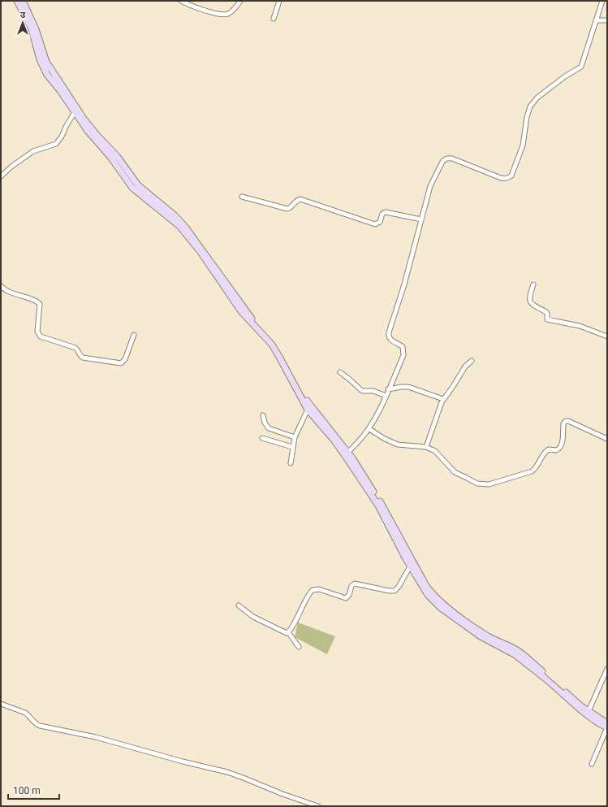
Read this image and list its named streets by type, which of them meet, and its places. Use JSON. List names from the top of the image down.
{
  "scale_bar": "100 m",
  "north": "top"
}
